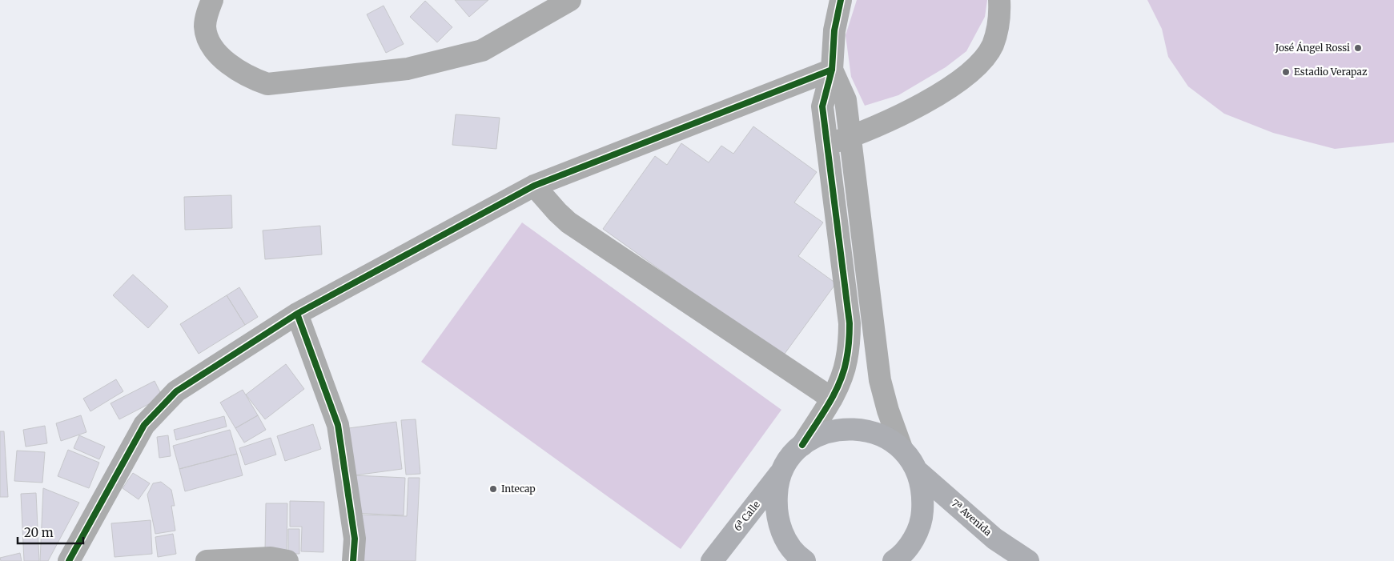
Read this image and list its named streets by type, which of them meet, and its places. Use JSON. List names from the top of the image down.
{
  "streets": {
    "main road": ["6ª Calle", "7ª Avenida"]
  },
  "crossings": [
    ["6ª Calle", "7ª Avenida"]
  ],
  "places": ["José Ángel Rossi", "Estadio Verapaz", "Intecap"],
  "scale_bar": "20 m"
}
